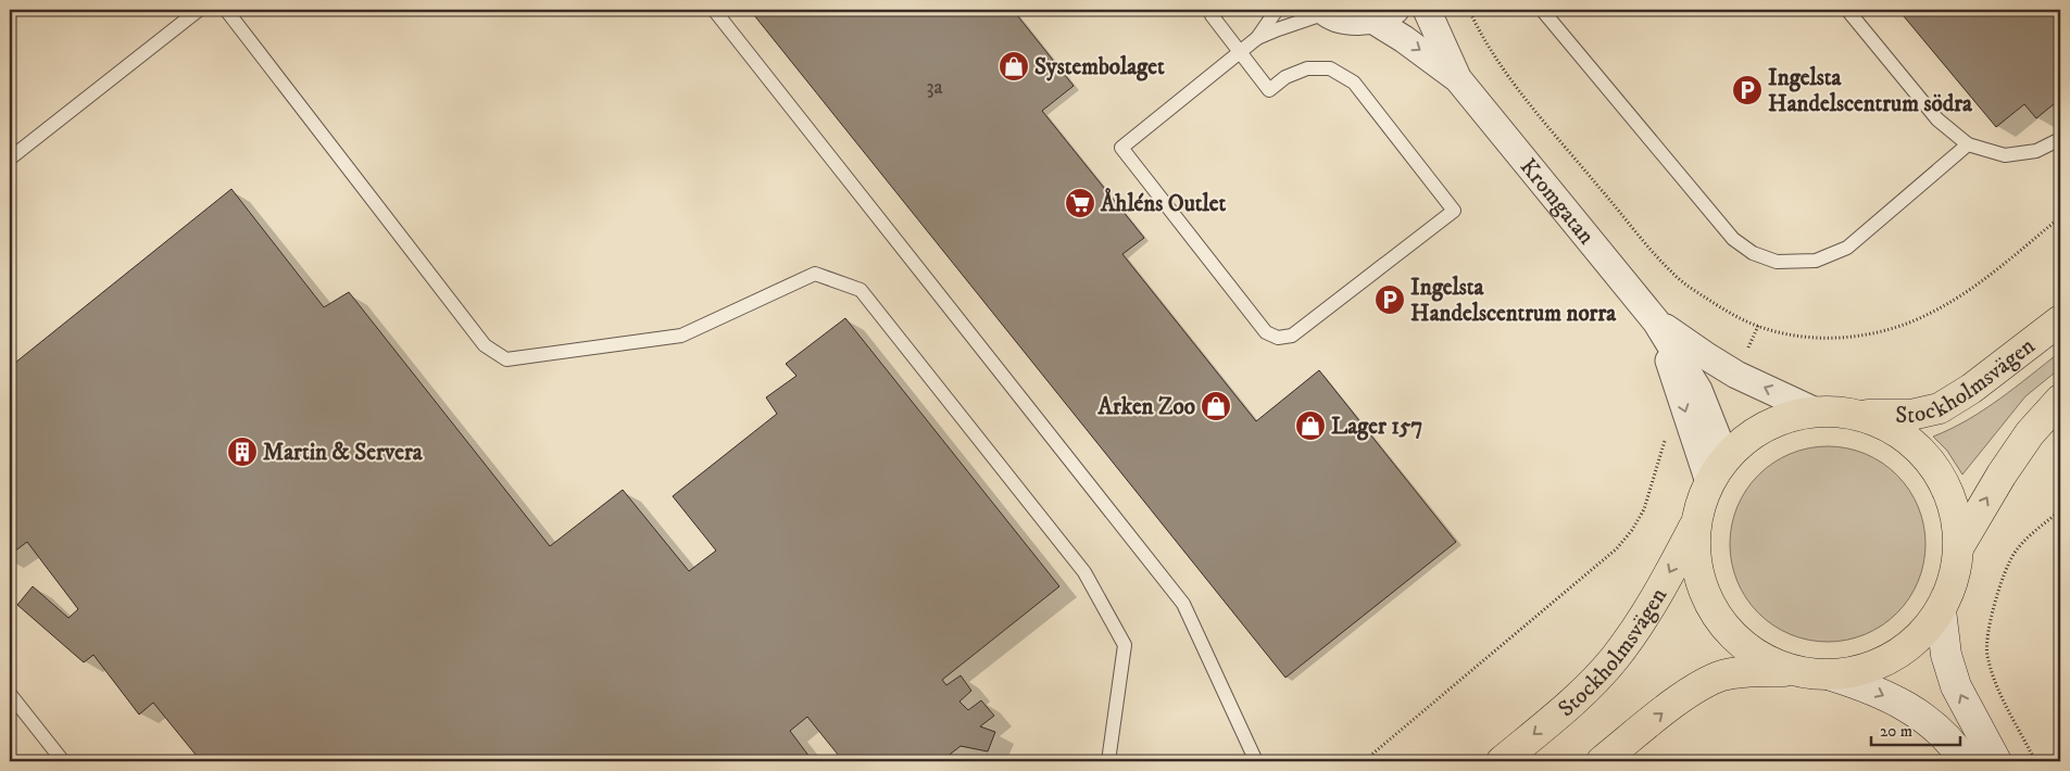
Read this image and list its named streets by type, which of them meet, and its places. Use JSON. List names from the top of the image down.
{
  "streets": {
    "highway": ["Stockholmsvägen"],
    "street": ["Kromgatan"]
  },
  "one_way": ["Stockholmsvägen"],
  "places": {
    "shop": ["Systembolaget", "Arken Zoo", "Lager 157"],
    "parking": ["Ingelsta Handelscentrum södra", "Ingelsta Handelscentrum norra"],
    "supermarket": ["Åhléns Outlet"],
    "building": ["Martin & Servera"]
  },
  "house_numbers": ["3a"],
  "scale_bar": "20 m"
}
